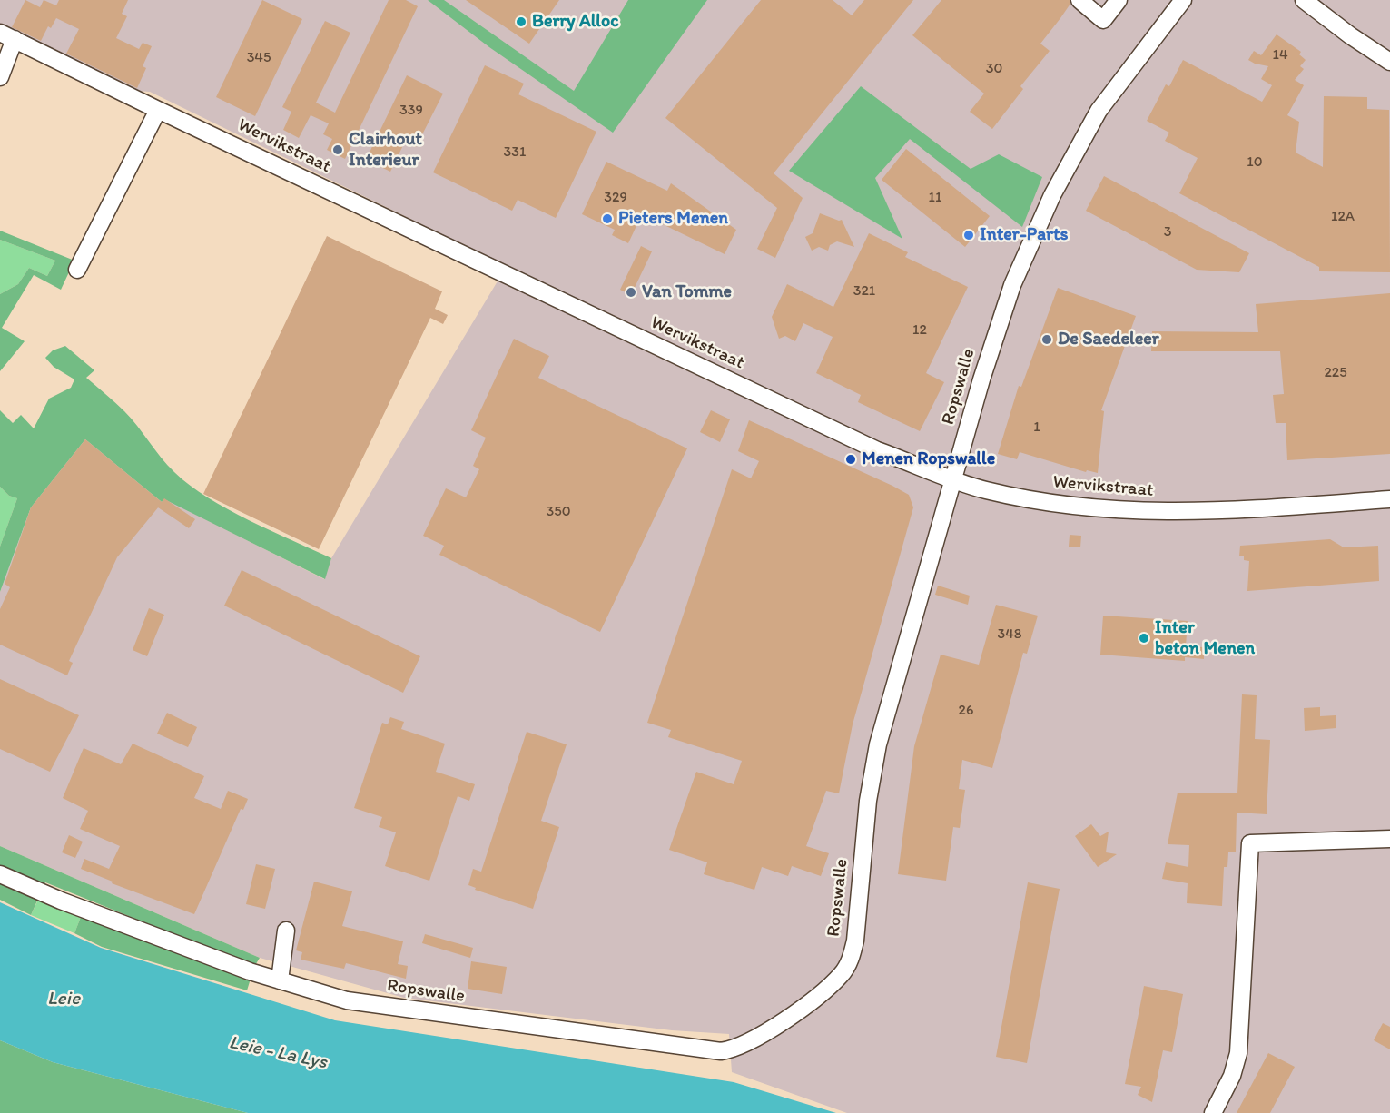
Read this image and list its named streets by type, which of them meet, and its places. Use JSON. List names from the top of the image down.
{
  "streets": {
    "street": ["Wervikstraat", "Ropswalle"]
  },
  "crossings": [
    ["Wervikstraat", "Ropswalle"]
  ],
  "water": ["Leie", "Leie - La Lys"],
  "places": [
    "Berry Alloc",
    "Clairhout Interieur",
    "Pieters Menen",
    "Inter-Parts",
    "Van Tomme",
    "De Saedeleer",
    "Menen Ropswalle",
    "Inter beton Menen"
  ],
  "house_numbers": [
    "14",
    "345",
    "30",
    "339",
    "331",
    "10",
    "329",
    "11",
    "12A",
    "3",
    "321",
    "12",
    "225",
    "1",
    "350",
    "348",
    "26"
  ]
}
